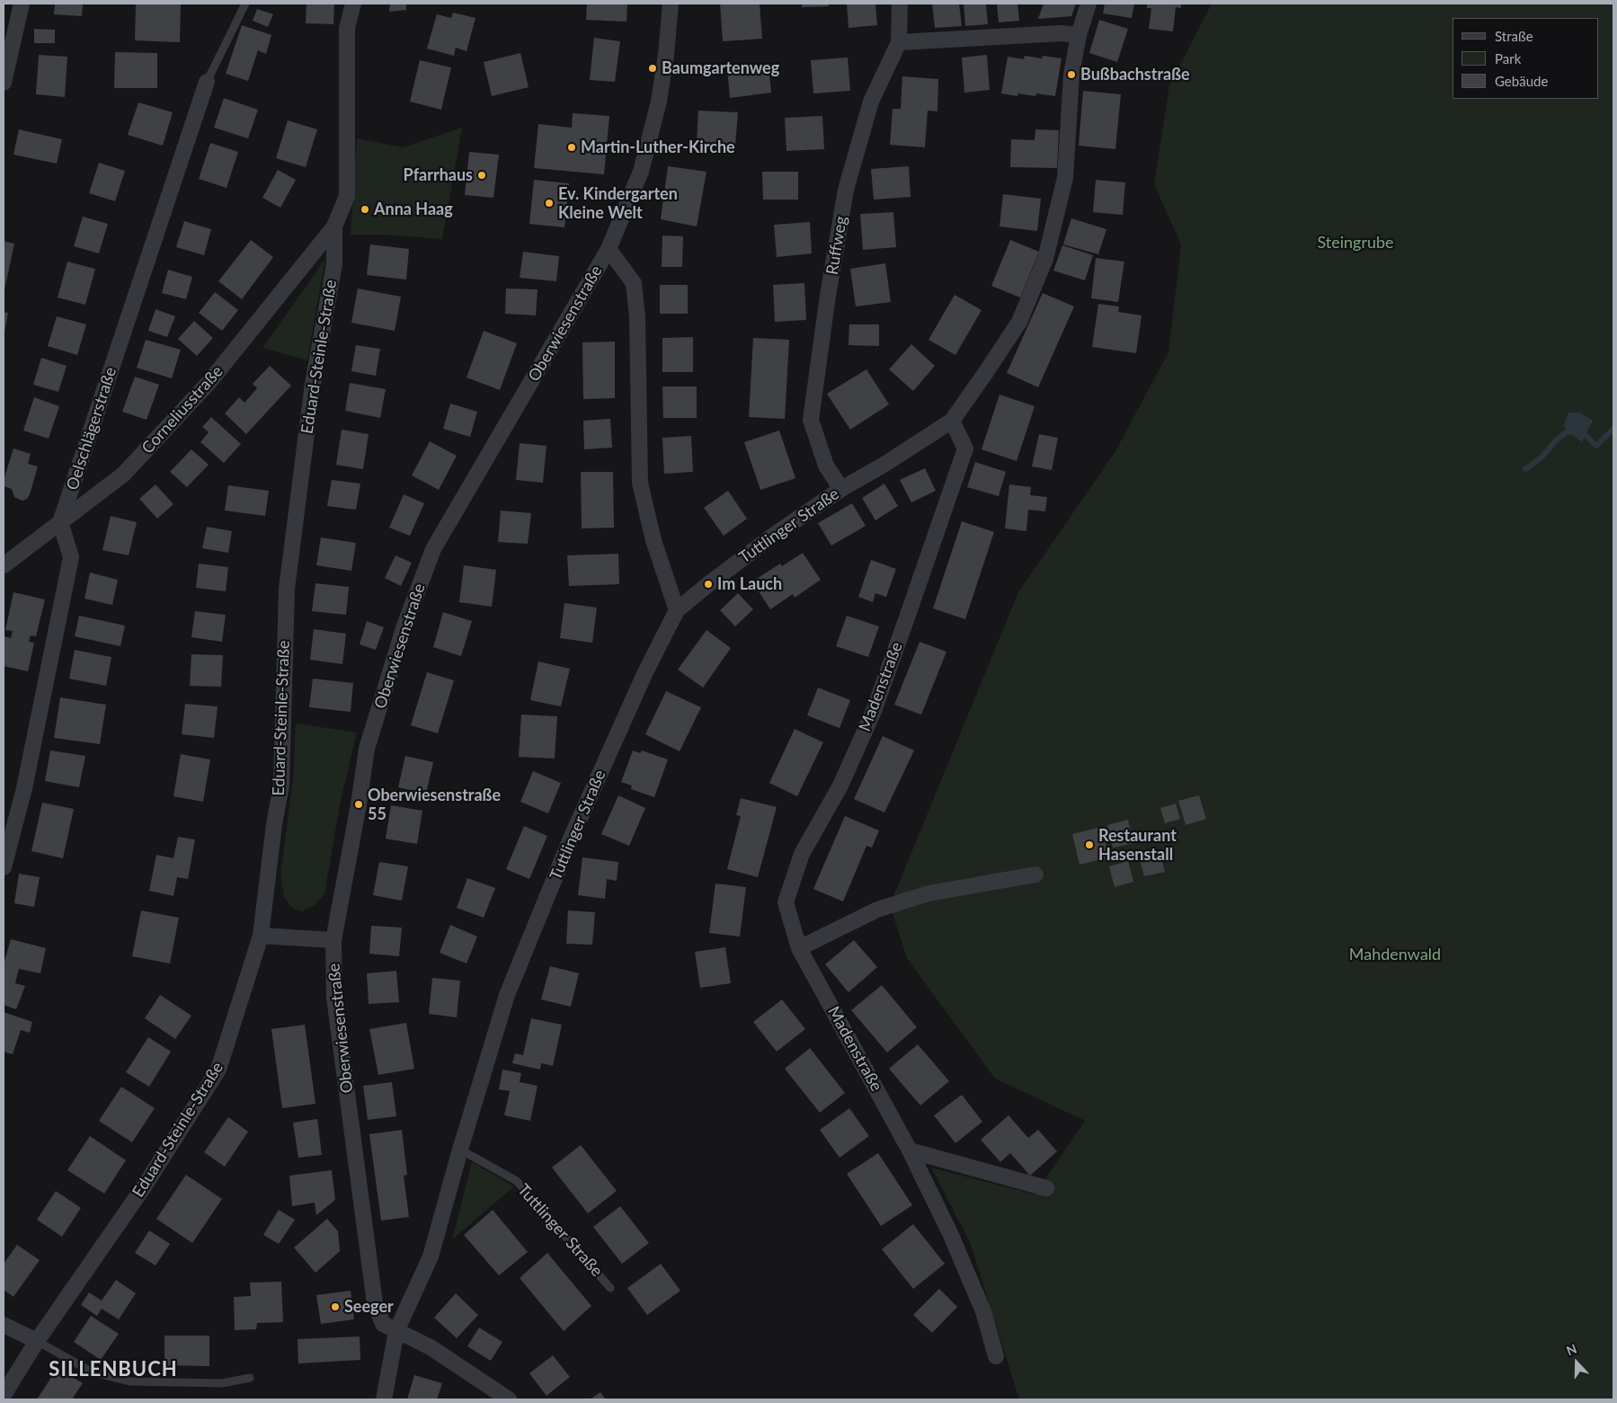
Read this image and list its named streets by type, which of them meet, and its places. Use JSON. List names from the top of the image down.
{
  "streets": {
    "street": [
      "Ruffweg",
      "Oberwiesenstraße",
      "Eduard-Steinle-Straße",
      "Corneliusstraße",
      "Oelschlägerstraße",
      "Tuttlinger Straße",
      "Madenstraße"
    ]
  },
  "crossings": [
    ["Ruffweg", "Tuttlinger Straße"],
    ["Oberwiesenstraße", "Tuttlinger Straße"],
    ["Eduard-Steinle-Straße", "Corneliusstraße"],
    ["Corneliusstraße", "Oelschlägerstraße"],
    ["Tuttlinger Straße", "Madenstraße"]
  ],
  "districts": ["SILLENBUCH"],
  "parks": ["Steingrube", "Mahdenwald"],
  "places": [
    "Baumgartenweg",
    "Bußbachstraße",
    "Martin-Luther-Kirche",
    "Pfarrhaus",
    "Ev. Kindergarten Kleine Welt",
    "Anna Haag",
    "Im Lauch",
    "Oberwiesenstraße 55",
    "Restaurant Hasenstall",
    "Seeger"
  ],
  "legend": ["Straße", "Park", "Gebäude"],
  "north": "top"
}
